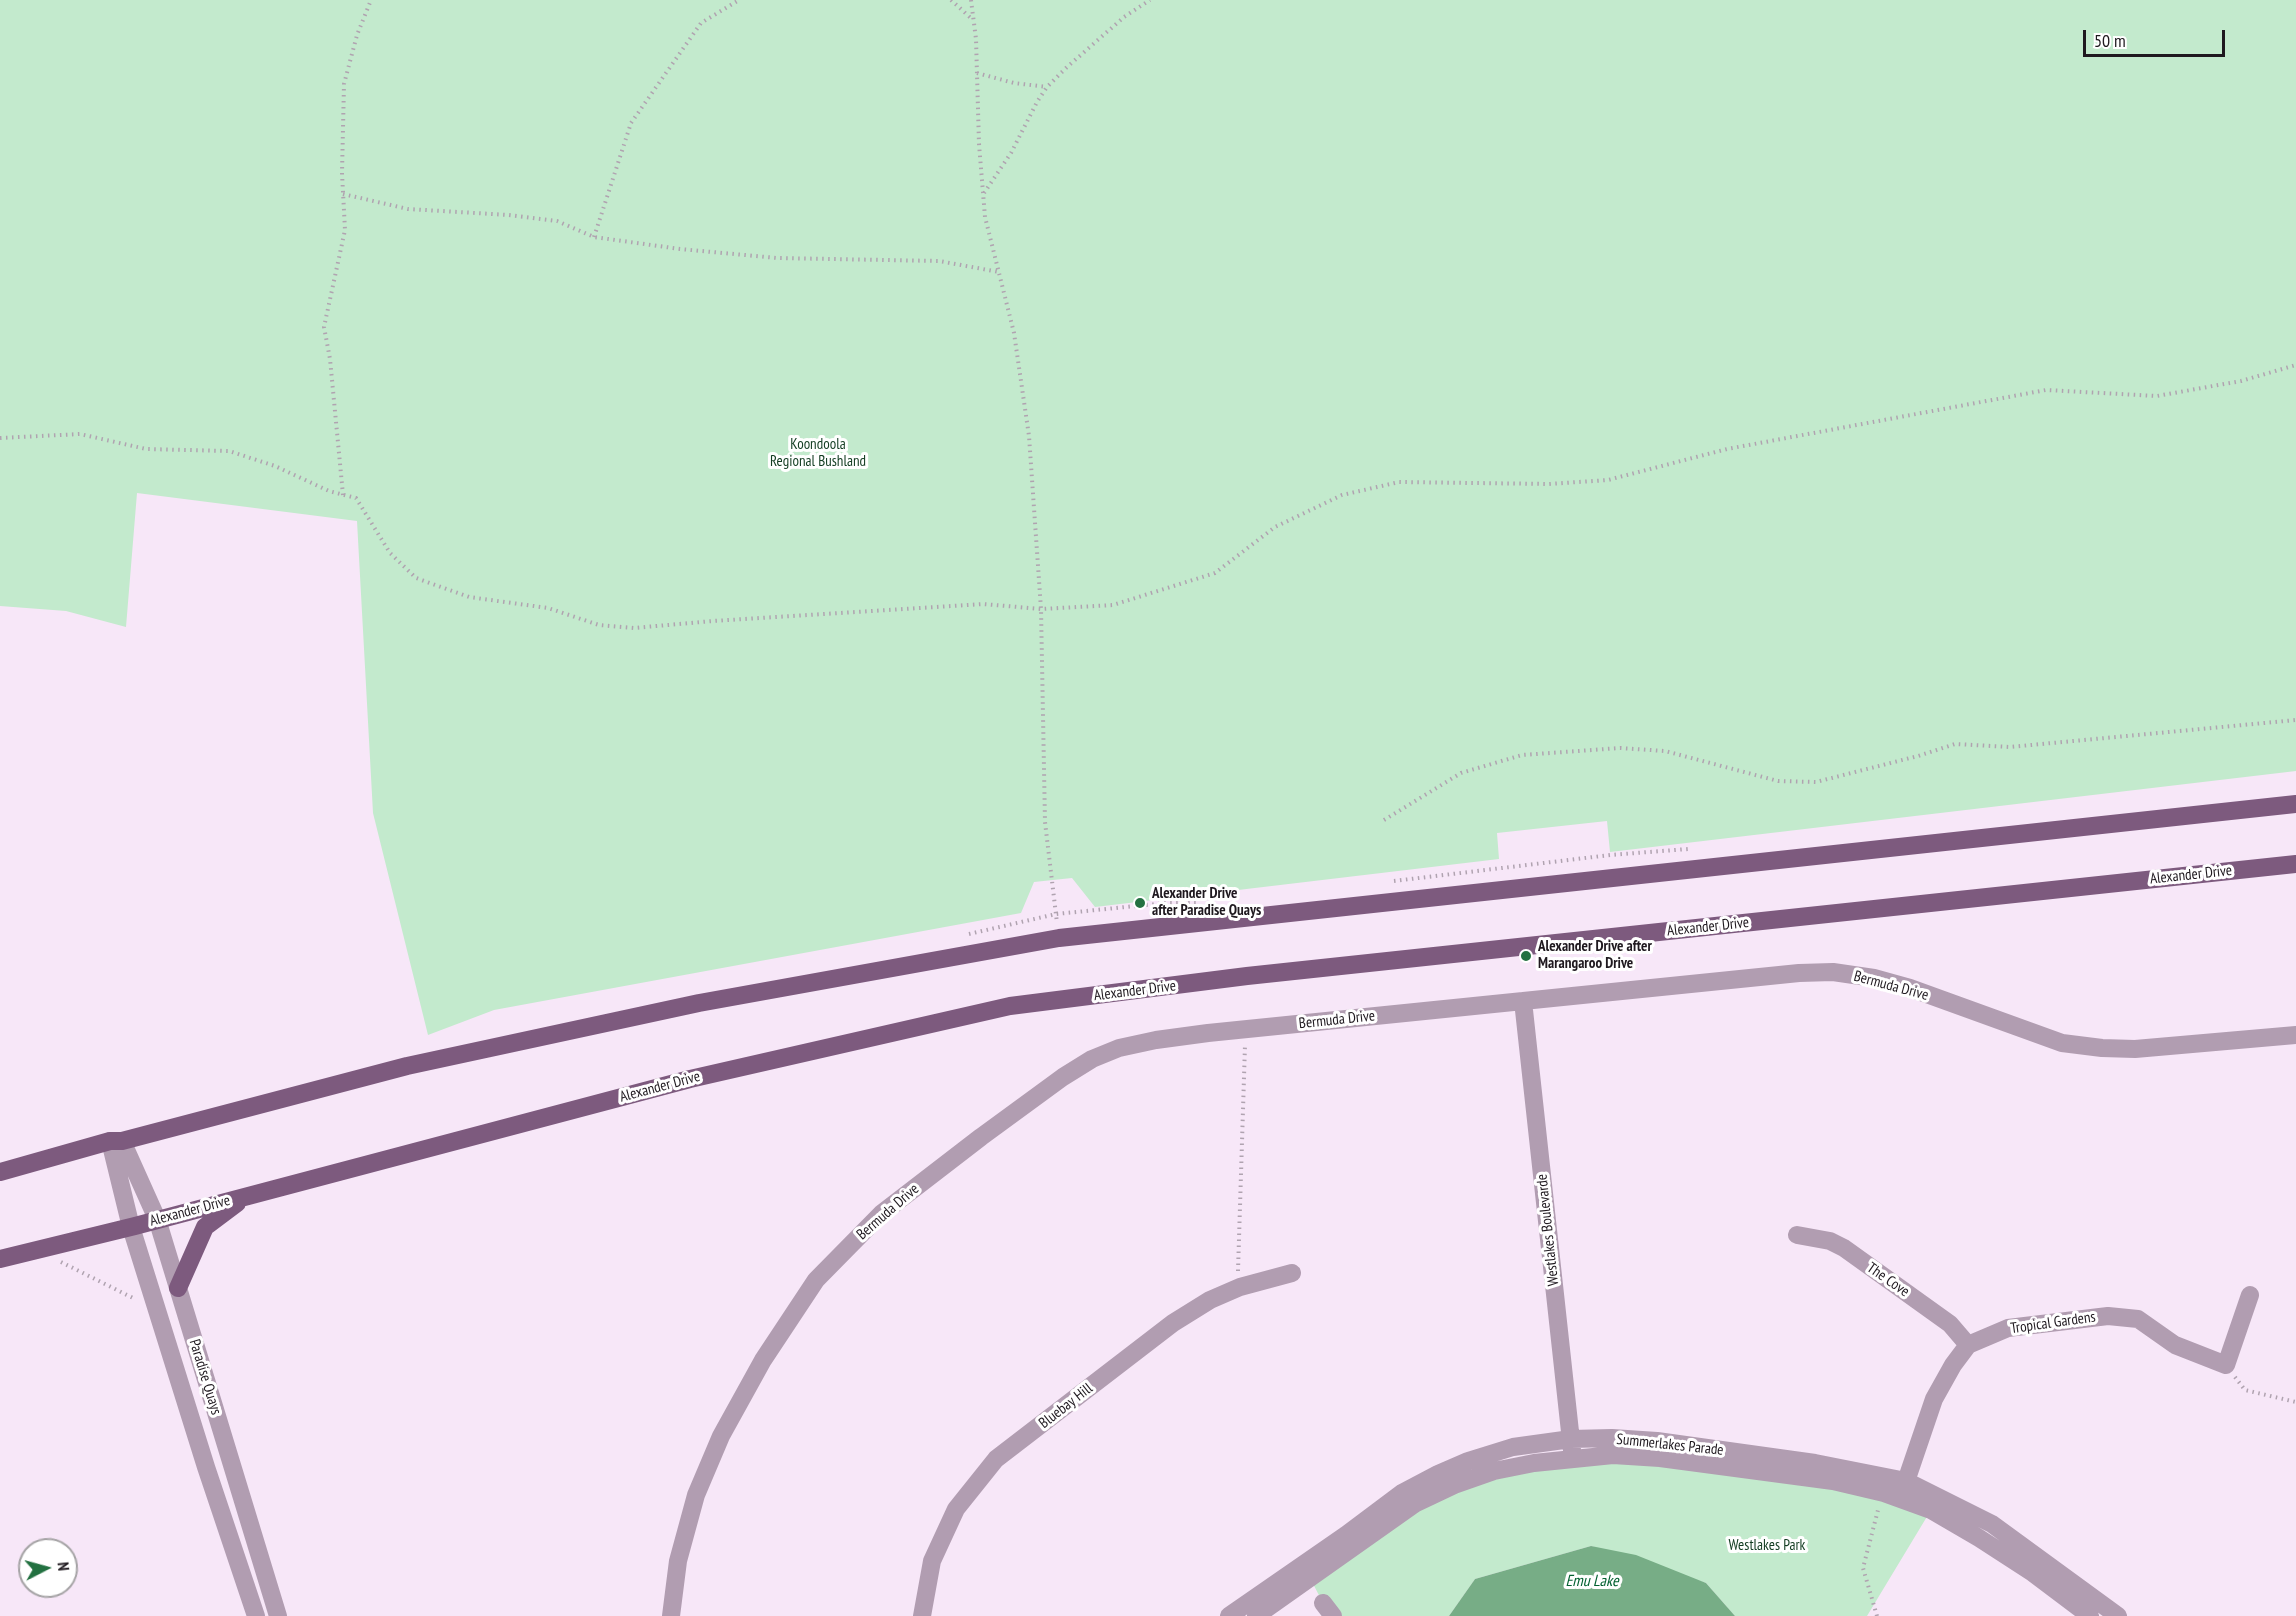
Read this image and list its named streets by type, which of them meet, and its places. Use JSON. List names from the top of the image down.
{
  "streets": {
    "main road": ["Alexander Drive"],
    "street": [
      "Bermuda Drive",
      "Westlakes Boulevarde",
      "The Cove",
      "Tropical Gardens",
      "Paradise Quays",
      "Bluebay Hill",
      "Summerlakes Parade"
    ]
  },
  "crossings": [
    ["Alexander Drive", "Paradise Quays"],
    ["Bermuda Drive", "Westlakes Boulevarde"],
    ["Westlakes Boulevarde", "Summerlakes Parade"],
    ["The Cove", "Tropical Gardens"]
  ],
  "water": ["Emu Lake"],
  "parks": ["Koondoola Regional Bushland", "Westlakes Park"],
  "places": ["Alexander Drive after Paradise Quays", "Alexander Drive after Marangaroo Drive"],
  "scale_bar": "50 m",
  "north": "right"
}
